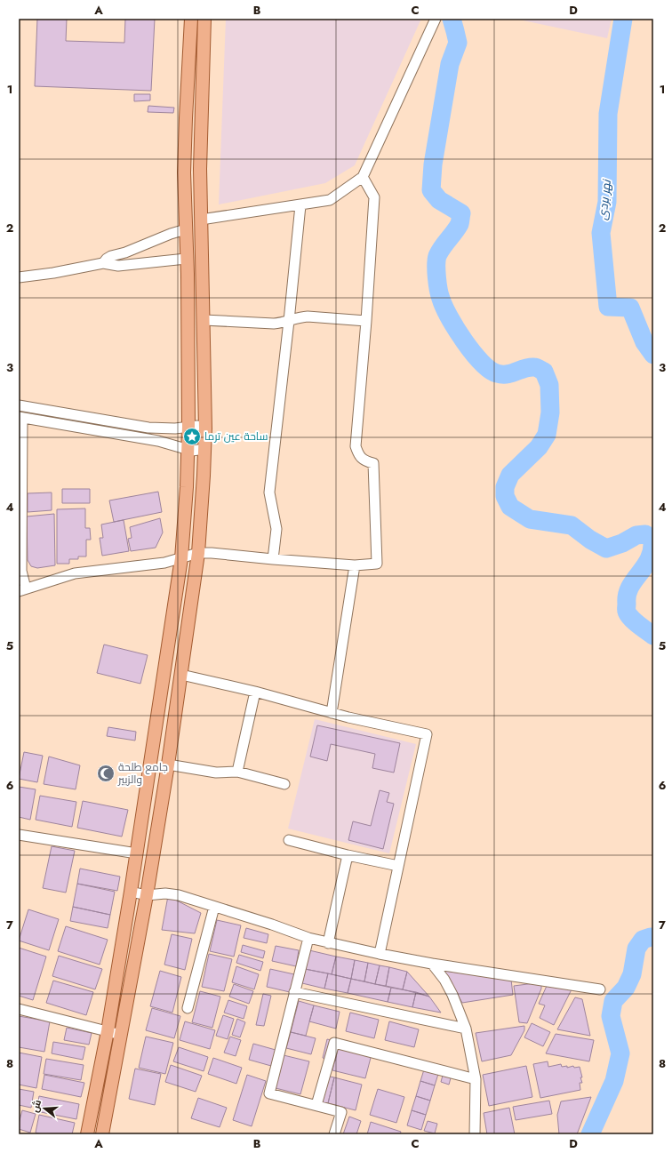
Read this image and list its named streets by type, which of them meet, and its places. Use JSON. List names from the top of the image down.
{
  "water": ["نهر بردى"],
  "places": {
    "place": ["ساحة عين ترما"],
    "mosque": ["جامع طلحة والزبير"]
  },
  "north": "left",
  "grid": {
    "columns": [
      "A",
      "B",
      "C",
      "D"
    ],
    "rows": [
      "1",
      "2",
      "3",
      "4",
      "5",
      "6",
      "7",
      "8"
    ]
  }
}
